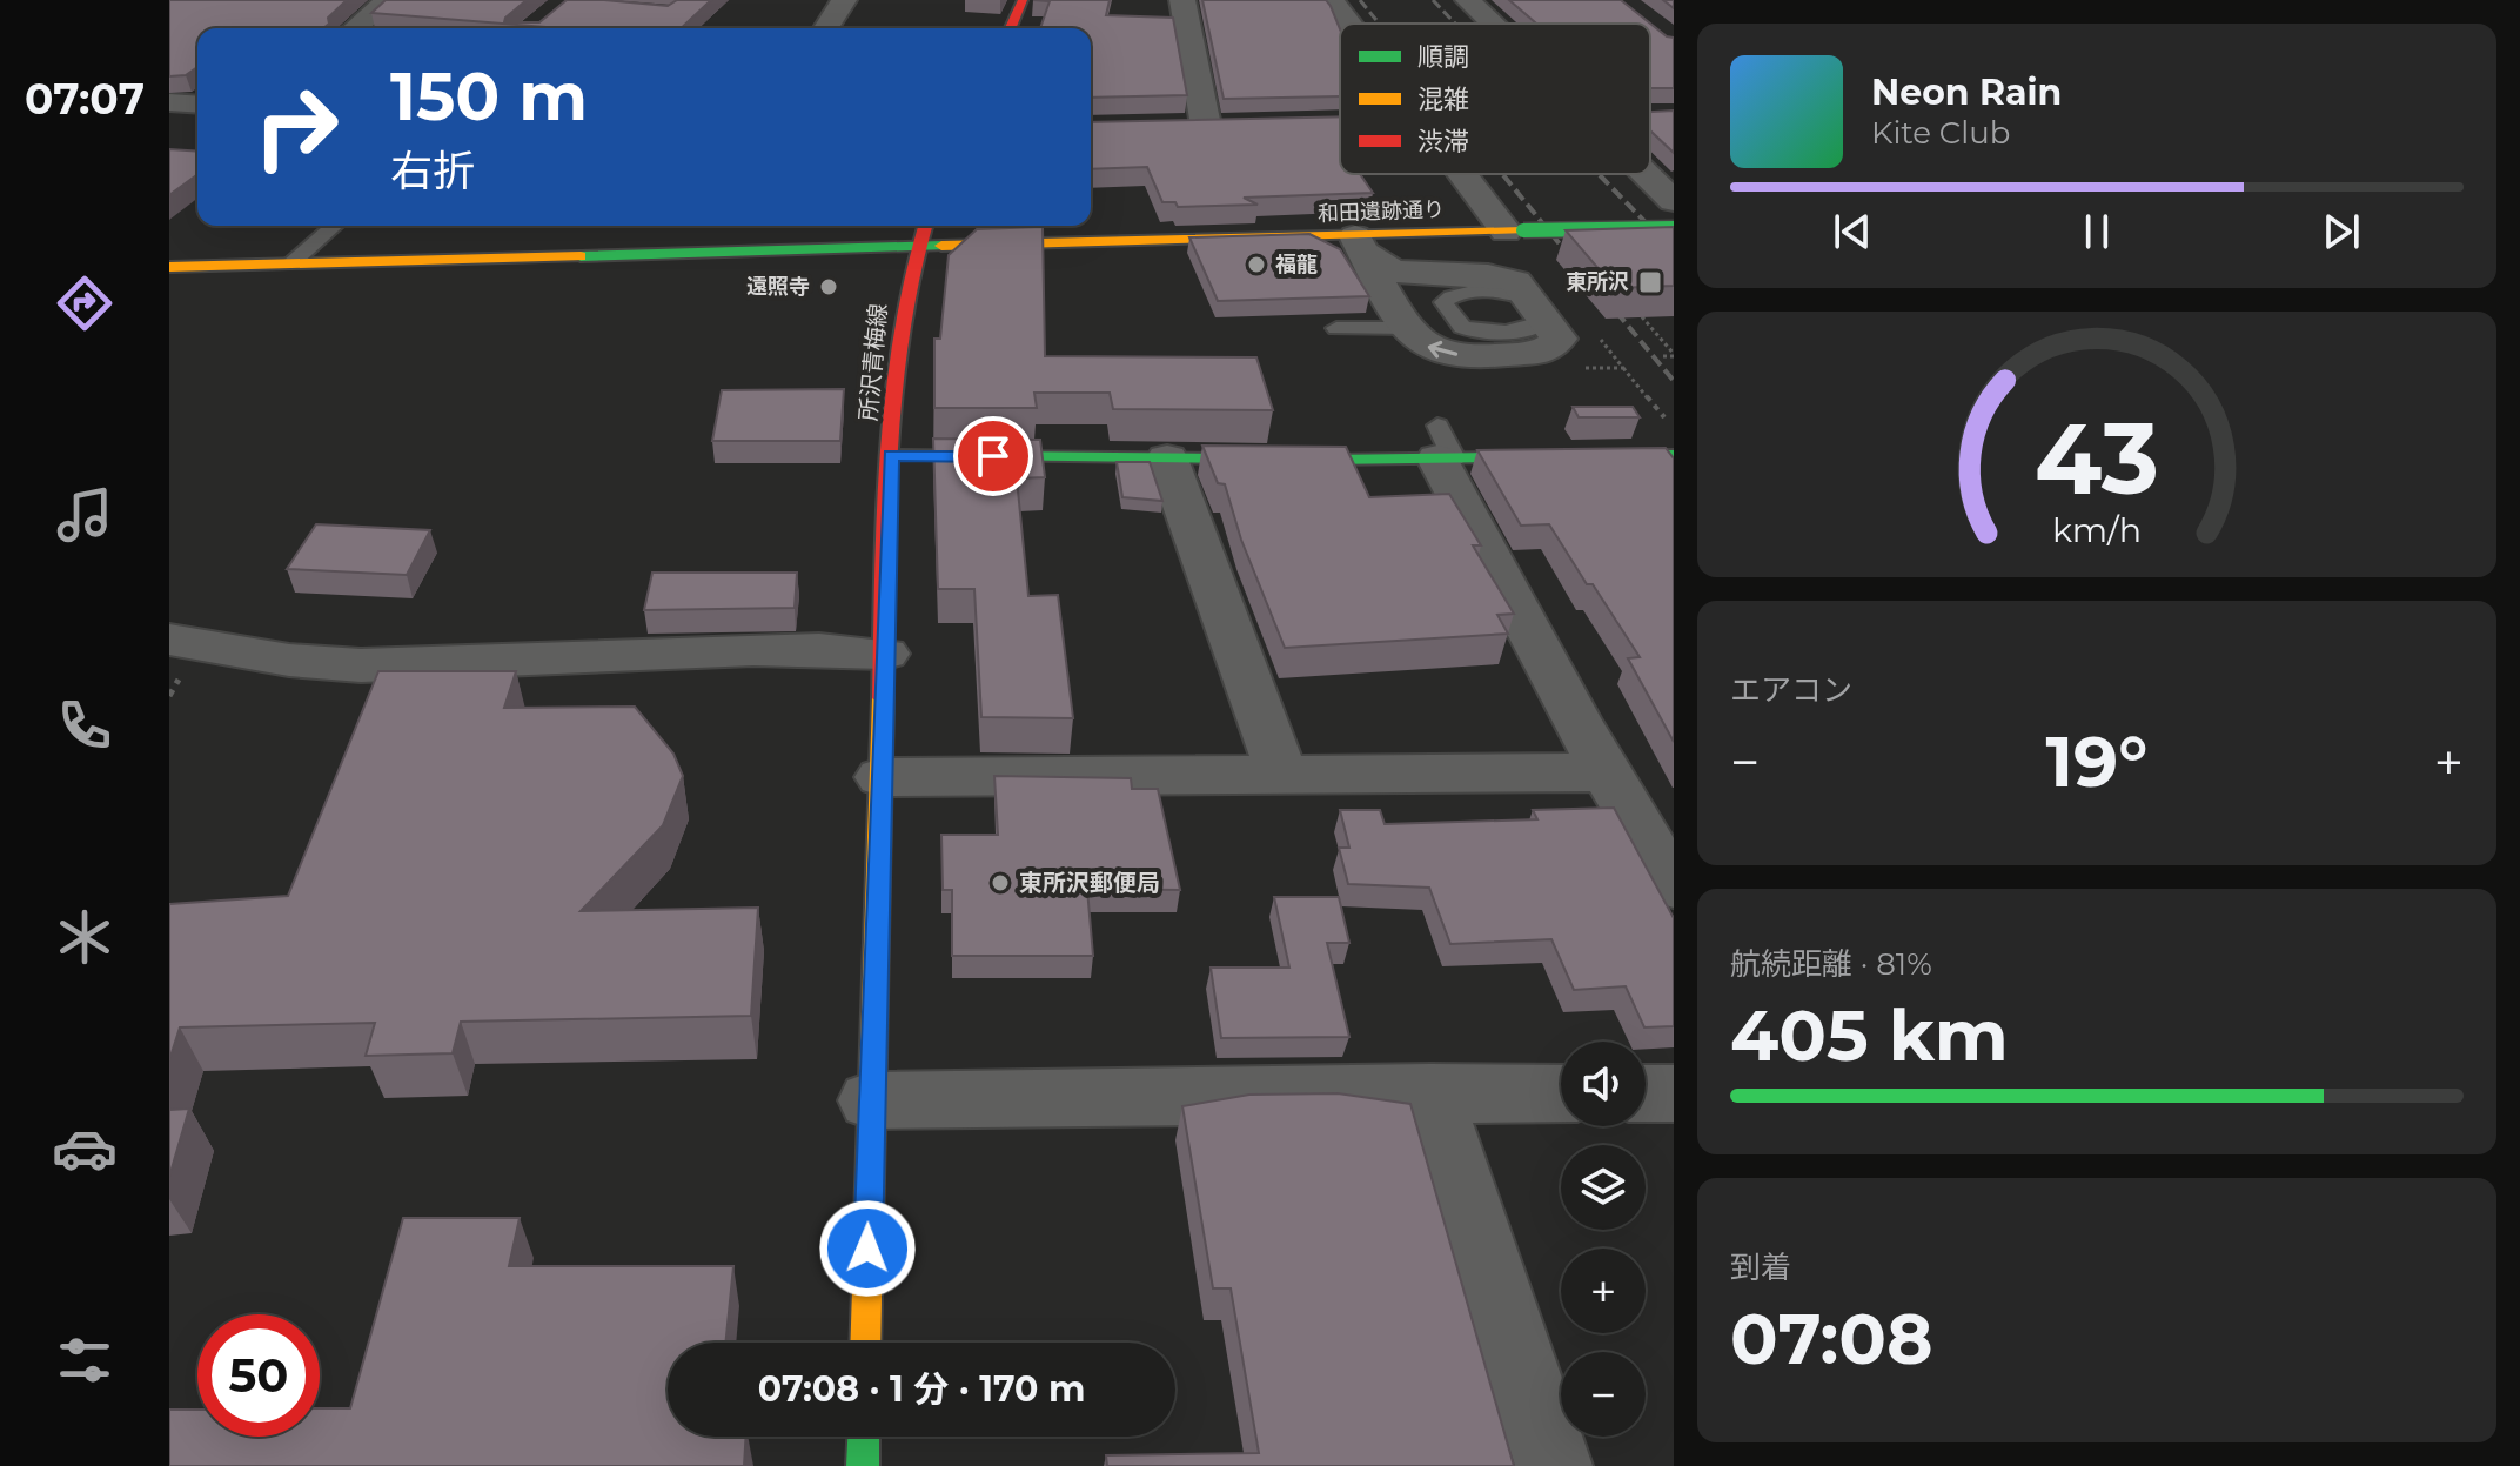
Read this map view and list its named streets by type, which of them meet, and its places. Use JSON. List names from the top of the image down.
{
  "streets": {
    "street": ["和田遺跡通り", "所沢青梅線"]
  },
  "crossings": [
    ["和田遺跡通り", "所沢青梅線"]
  ],
  "places": {
    "other": ["福龍", "遠照寺", "東所沢郵便局"],
    "transit": ["東所沢"]
  },
  "legend": ["順調", "混雑", "渋滞"],
  "page": {
    "tabs": "07:07",
    "turn": ["150 m", "右折"],
    "song": ["Neon Rain", "Kite Club"],
    "tile": [
      "エアコン",
      ["航続距離 · 81%", "405 km"],
      ["到着", "07:08"]
    ],
    "heat": ["−", "19°", "+"],
    "map_buttons": ["+", "−"],
    "limit": "50",
    "trip": "07:08 · 1 分 · 170 m",
    "gauge": ["43", "km/h"]
  }
}
